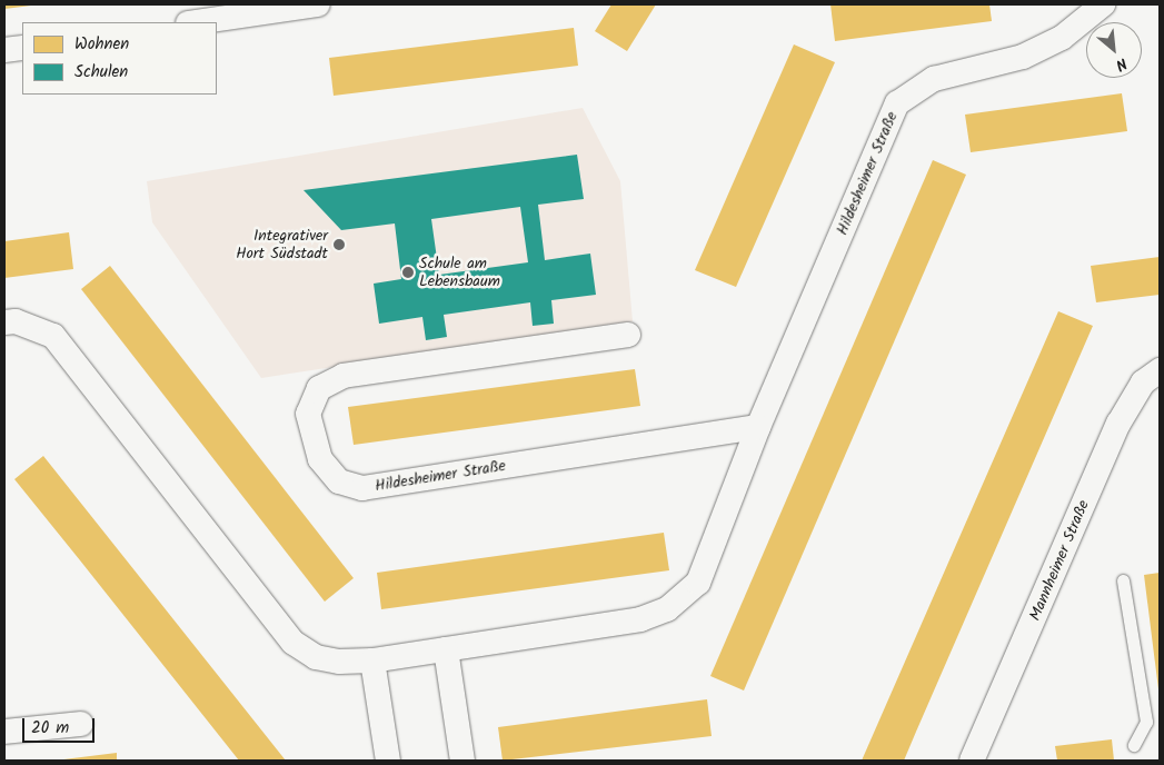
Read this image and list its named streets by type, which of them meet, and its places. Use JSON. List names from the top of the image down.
{
  "streets": {
    "street": ["Hildesheimer Straße", "Mannheimer Straße"]
  },
  "places": ["Integrativer Hort Südstadt", "Schule am Lebensbaum"],
  "legend": ["Wohnen", "Schulen"],
  "scale_bar": "20 m",
  "north": "bottom right"
}
